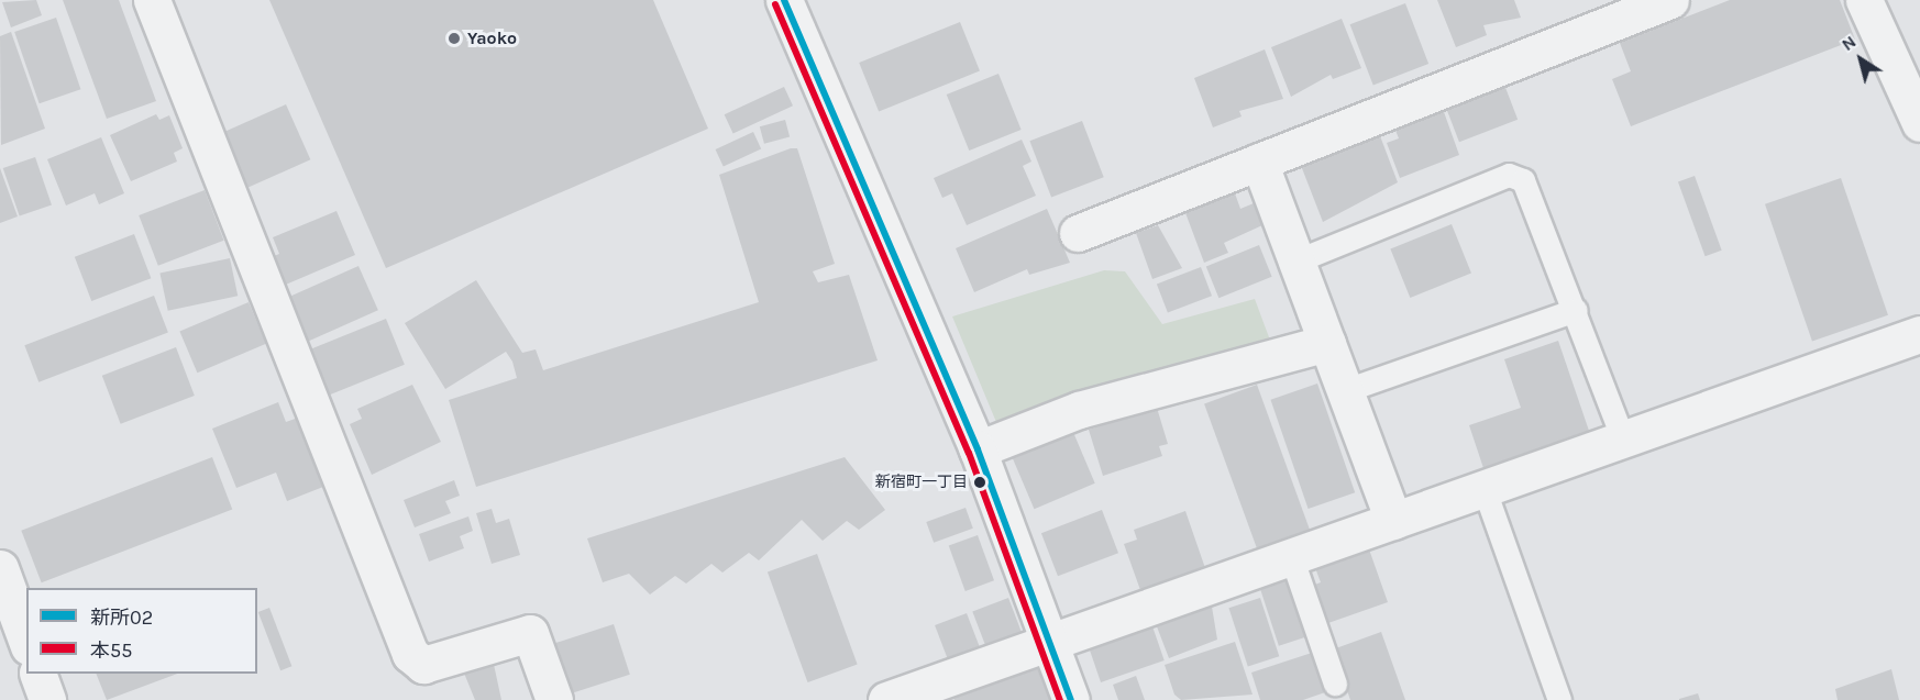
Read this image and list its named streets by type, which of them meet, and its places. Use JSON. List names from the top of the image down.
{
  "places": ["Yaoko", "新宿町一丁目"],
  "lines": ["transit line 新所02", "transit line 本55"],
  "legend": ["新所02", "本55"],
  "north": "top left"
}
